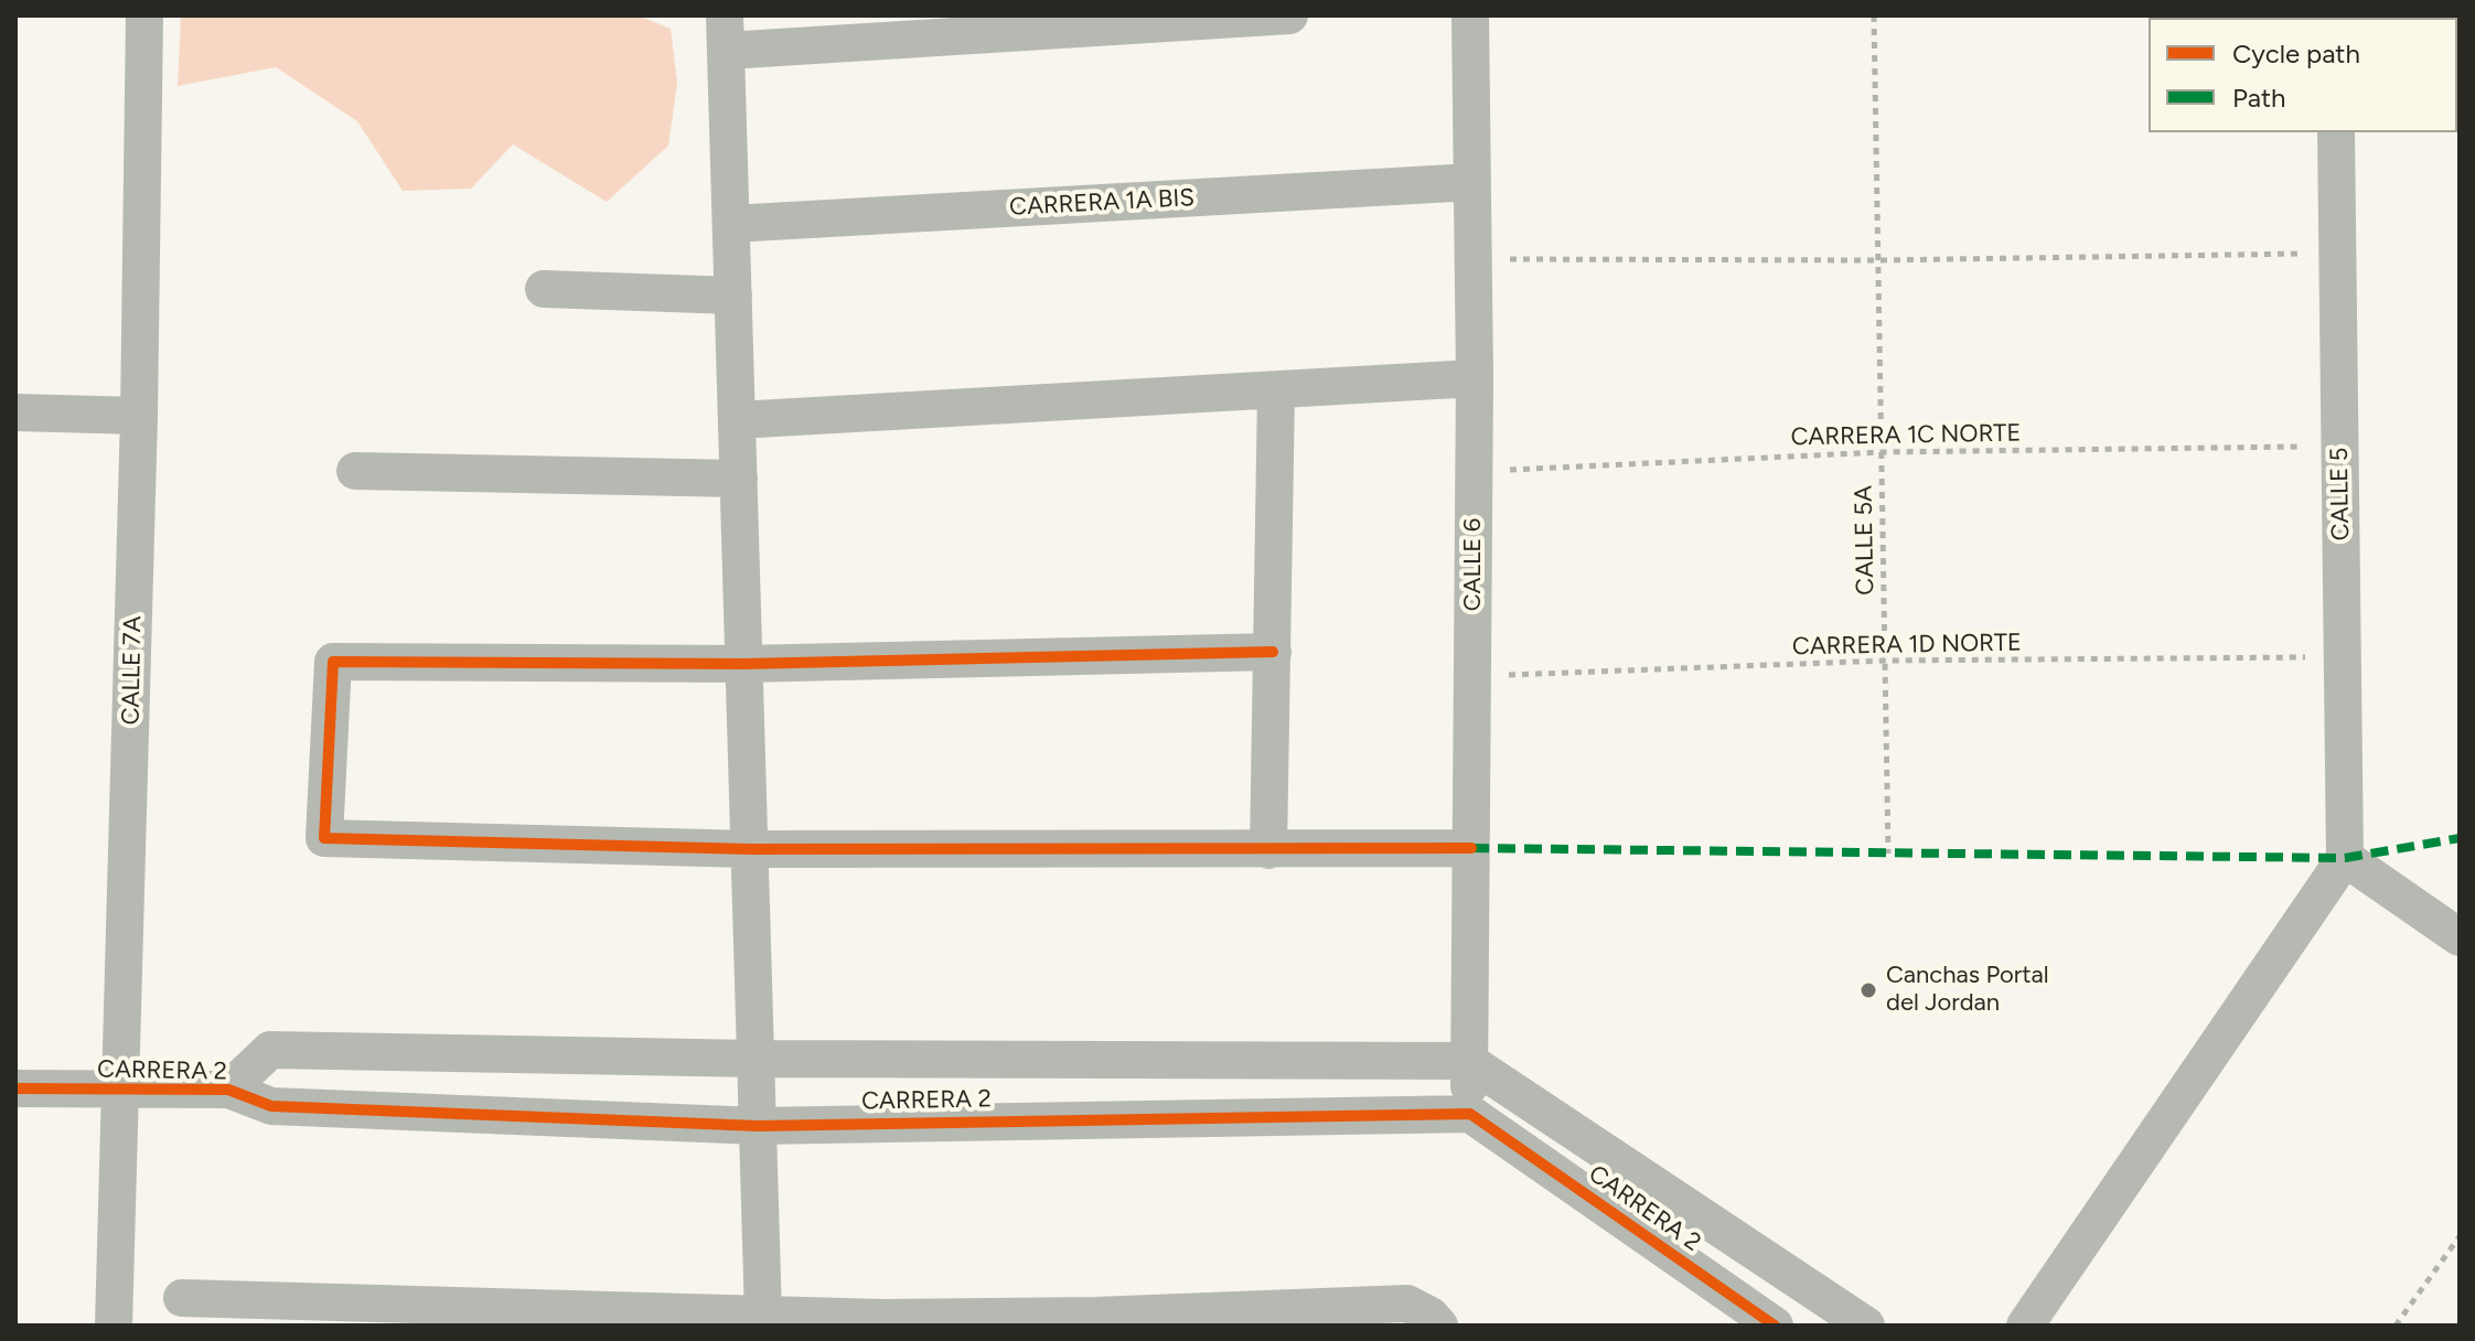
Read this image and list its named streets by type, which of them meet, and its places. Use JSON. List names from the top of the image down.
{
  "streets": {
    "street": [
      "CARRERA 1A BIS",
      "CALLE 5",
      "CALLE 6",
      "CALLE 7A",
      "CARRERA 2"
    ],
    "path": ["CARRERA 1C NORTE", "CALLE 5A", "CARRERA 1D NORTE"]
  },
  "crossings": [
    ["CARRERA 1A BIS", "CALLE 6"],
    ["CARRERA 1C NORTE", "CALLE 5"],
    ["CARRERA 1C NORTE", "CALLE 5A"],
    ["CARRERA 1C NORTE", "CALLE 6"],
    ["CALLE 5", "CARRERA 1D NORTE"],
    ["CALLE 5A", "CARRERA 1D NORTE"],
    ["CALLE 6", "CARRERA 1D NORTE"],
    ["CALLE 6", "CARRERA 2"],
    ["CALLE 7A", "CARRERA 2"]
  ],
  "places": ["Canchas Portal del Jordan"],
  "legend": ["Cycle path", "Path"]
}
